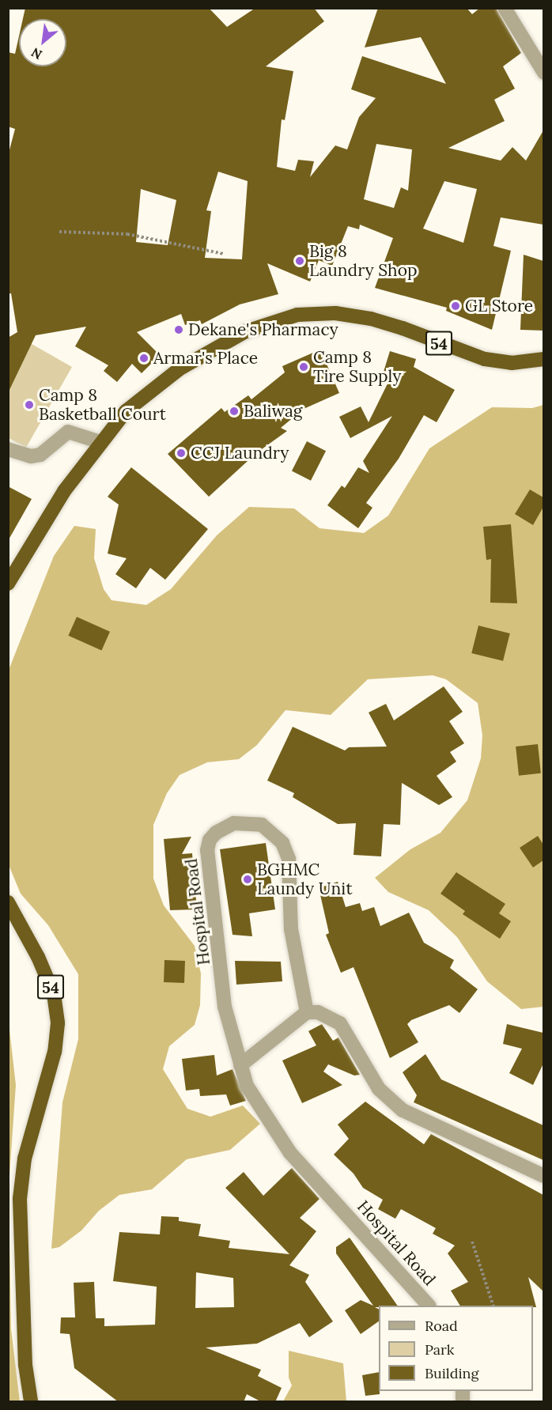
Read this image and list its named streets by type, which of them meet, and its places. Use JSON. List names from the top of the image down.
{
  "streets": {
    "highway": ["54"],
    "street": ["Hospital Road"]
  },
  "places": [
    "Big 8 Laundry Shop",
    "GL Store",
    "Dekane's Pharmacy",
    "Armar's Place",
    "Camp 8 Tire Supply",
    "Camp 8 Basketball Court",
    "Baliwag",
    "CCJ Laundry",
    "BGHMC Laundy Unit"
  ],
  "legend": ["Road", "Park", "Building"],
  "north": "bottom left"
}
